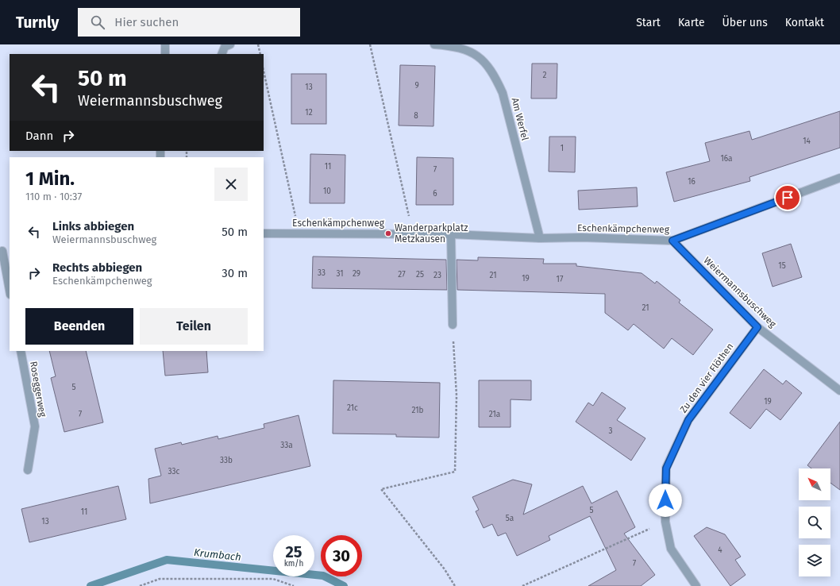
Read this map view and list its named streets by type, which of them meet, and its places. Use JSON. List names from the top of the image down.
{
  "streets": {
    "street": [
      "Am Werfel",
      "Eschenkämpchenweg",
      "Weiermannsbuschweg",
      "Zu den vier Flöthen",
      "Roseggerweg"
    ]
  },
  "crossings": [
    ["Am Werfel", "Eschenkämpchenweg"],
    ["Eschenkämpchenweg", "Weiermannsbuschweg"],
    ["Weiermannsbuschweg", "Zu den vier Flöthen"]
  ],
  "water": ["Krumbach"],
  "places": ["Wanderparkplatz Metzkausen"],
  "house_numbers": [
    "2",
    "9",
    "13",
    "12",
    "8",
    "14",
    "1",
    "16a",
    "11",
    "7",
    "16",
    "10",
    "6",
    "15",
    "33",
    "31",
    "29",
    "27",
    "25",
    "23",
    "21",
    "19",
    "17",
    "21",
    "5",
    "19",
    "21c",
    "21b",
    "7",
    "21a",
    "3",
    "33a",
    "33b",
    "33c",
    "5",
    "11",
    "5a",
    "13",
    "4",
    "7"
  ],
  "north": "top left",
  "page": {
    "header": "Turnly",
    "search": "Hier suchen",
    "nav": [
      "Start",
      "Karte",
      "Über uns",
      "Kontakt"
    ],
    "turn": ["50 m", "Weiermannsbuschweg"],
    "then": "Dann",
    "heading": ["1 Min.", "110 m · 10:37"],
    "list": [
      {
        "name": "Links abbiegen",
        "note": "Weiermannsbuschweg",
        "value": "50 m"
      },
      {
        "name": "Rechts abbiegen",
        "note": "Eschenkämpchenweg",
        "value": "30 m"
      }
    ],
    "buttons": ["Beenden", "Teilen"],
    "speed": "25 km/h",
    "limit": "30"
  }
}
